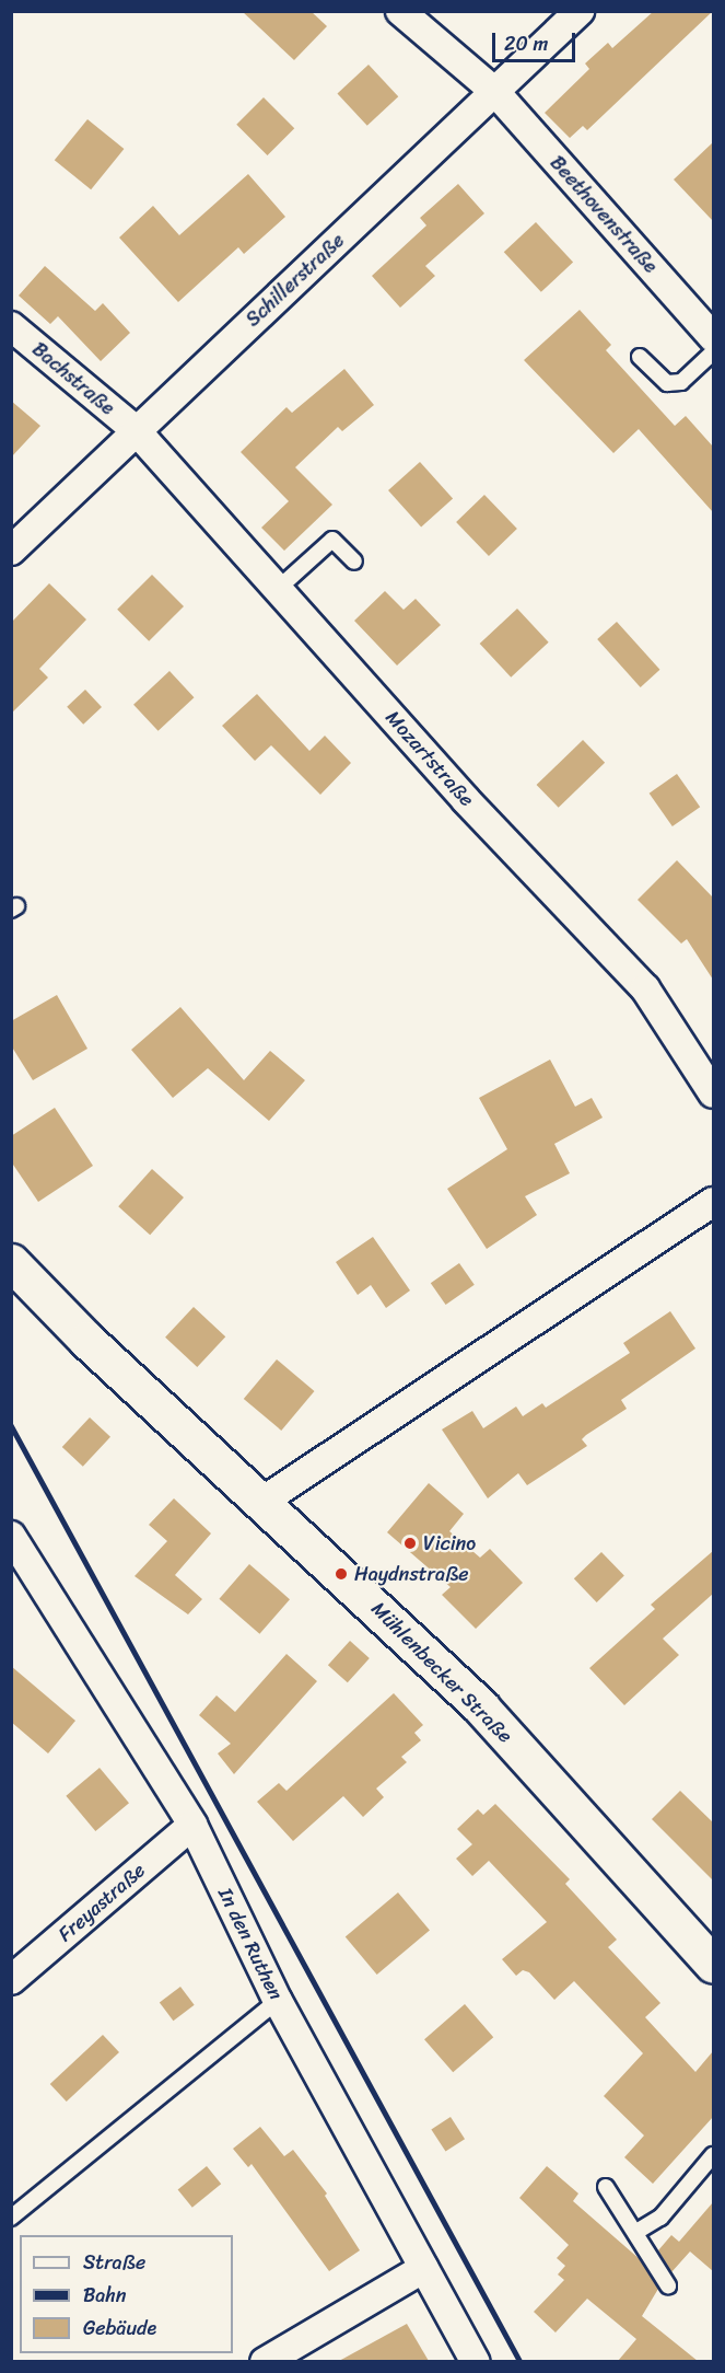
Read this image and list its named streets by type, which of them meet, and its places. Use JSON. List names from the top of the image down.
{
  "streets": {
    "main road": ["Mühlenbecker Straße"],
    "street": [
      "Beethovenstraße",
      "Schillerstraße",
      "Bachstraße",
      "Mozartstraße",
      "Freyastraße",
      "In den Ruthen"
    ]
  },
  "crossings": [
    ["Beethovenstraße", "Schillerstraße"],
    ["Schillerstraße", "Bachstraße"],
    ["Schillerstraße", "Mozartstraße"],
    ["Bachstraße", "Mozartstraße"],
    ["Freyastraße", "In den Ruthen"]
  ],
  "places": ["Vicino", "Haydnstraße"],
  "legend": ["Straße", "Bahn", "Gebäude"],
  "scale_bar": "20 m"
}
